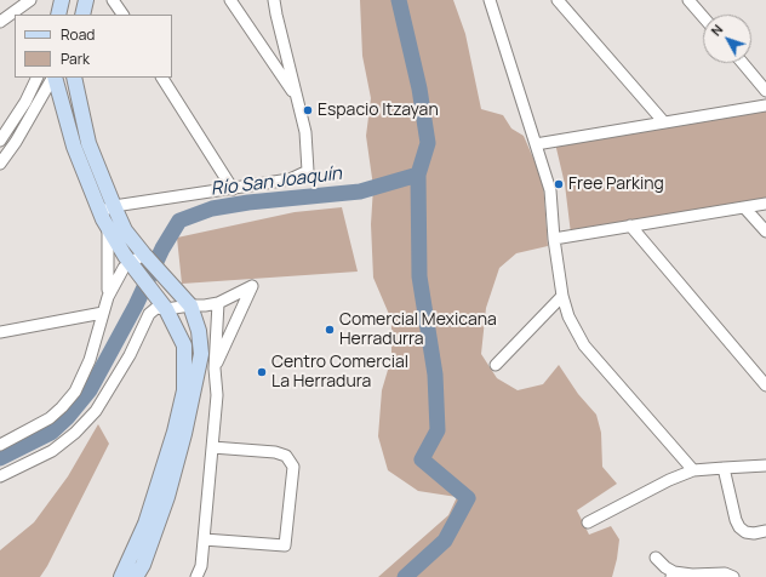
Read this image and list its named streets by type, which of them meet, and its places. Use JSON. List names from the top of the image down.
{
  "water": ["Río San Joaquín"],
  "places": [
    "Espacio Itzayan",
    "Free Parking",
    "Comercial Mexicana Herradurra",
    "Centro Comercial La Herradura"
  ],
  "legend": ["Road", "Park"],
  "north": "top left"
}
